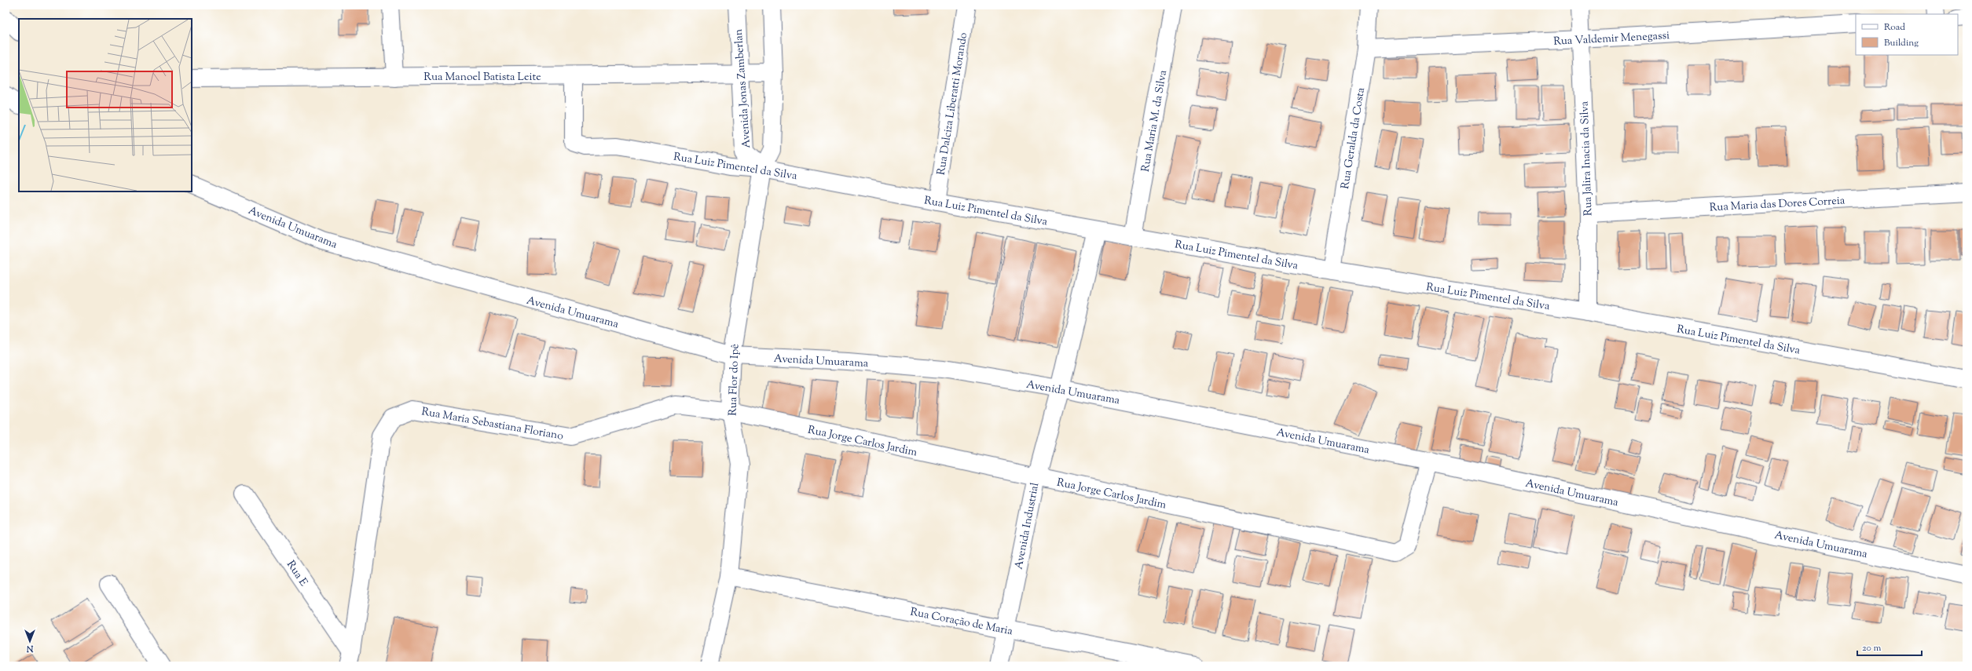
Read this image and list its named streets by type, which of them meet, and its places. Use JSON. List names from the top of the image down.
{
  "streets": {
    "street": [
      "Rua Valdemir Menegassi",
      "Rua Manoel Batista Leite",
      "Avenida Jonas Zamberlan",
      "Rua Dalciza Liberatti Morando",
      "Rua Maria M. da Silva",
      "Rua Geralda da Costa",
      "Rua Jalira Inacia da Silva",
      "Rua Luiz Pimentel da Silva",
      "Rua Maria das Dores Correia",
      "Avenida Umuarama",
      "Rua Flor do Ipê",
      "Rua Maria Sebastiana Floriano",
      "Rua Jorge Carlos Jardim",
      "Avenida Industrial",
      "Rua E",
      "Rua Coração de Maria"
    ]
  },
  "crossings": [
    ["Rua Valdemir Menegassi", "Rua Geralda da Costa"],
    ["Rua Valdemir Menegassi", "Rua Jalira Inacia da Silva"],
    ["Rua Manoel Batista Leite", "Avenida Jonas Zamberlan"],
    ["Rua Manoel Batista Leite", "Rua Luiz Pimentel da Silva"],
    ["Avenida Jonas Zamberlan", "Rua Luiz Pimentel da Silva"],
    ["Avenida Jonas Zamberlan", "Rua Flor do Ipê"],
    ["Rua Dalciza Liberatti Morando", "Rua Luiz Pimentel da Silva"],
    ["Rua Maria M. da Silva", "Rua Luiz Pimentel da Silva"],
    ["Rua Geralda da Costa", "Rua Luiz Pimentel da Silva"],
    ["Rua Jalira Inacia da Silva", "Rua Luiz Pimentel da Silva"],
    ["Rua Jalira Inacia da Silva", "Rua Maria das Dores Correia"],
    ["Rua Luiz Pimentel da Silva", "Rua Flor do Ipê"],
    ["Rua Luiz Pimentel da Silva", "Avenida Industrial"],
    ["Avenida Umuarama", "Rua Flor do Ipê"],
    ["Avenida Umuarama", "Rua Jorge Carlos Jardim"],
    ["Avenida Umuarama", "Avenida Industrial"],
    ["Rua Flor do Ipê", "Rua Maria Sebastiana Floriano"],
    ["Rua Flor do Ipê", "Rua Jorge Carlos Jardim"],
    ["Rua Flor do Ipê", "Rua Coração de Maria"],
    ["Rua Maria Sebastiana Floriano", "Rua Jorge Carlos Jardim"],
    ["Rua Maria Sebastiana Floriano", "Rua E"],
    ["Rua Jorge Carlos Jardim", "Avenida Industrial"],
    ["Avenida Industrial", "Rua Coração de Maria"]
  ],
  "legend": ["Road", "Building"],
  "scale_bar": "20 m",
  "north": "bottom"
}
